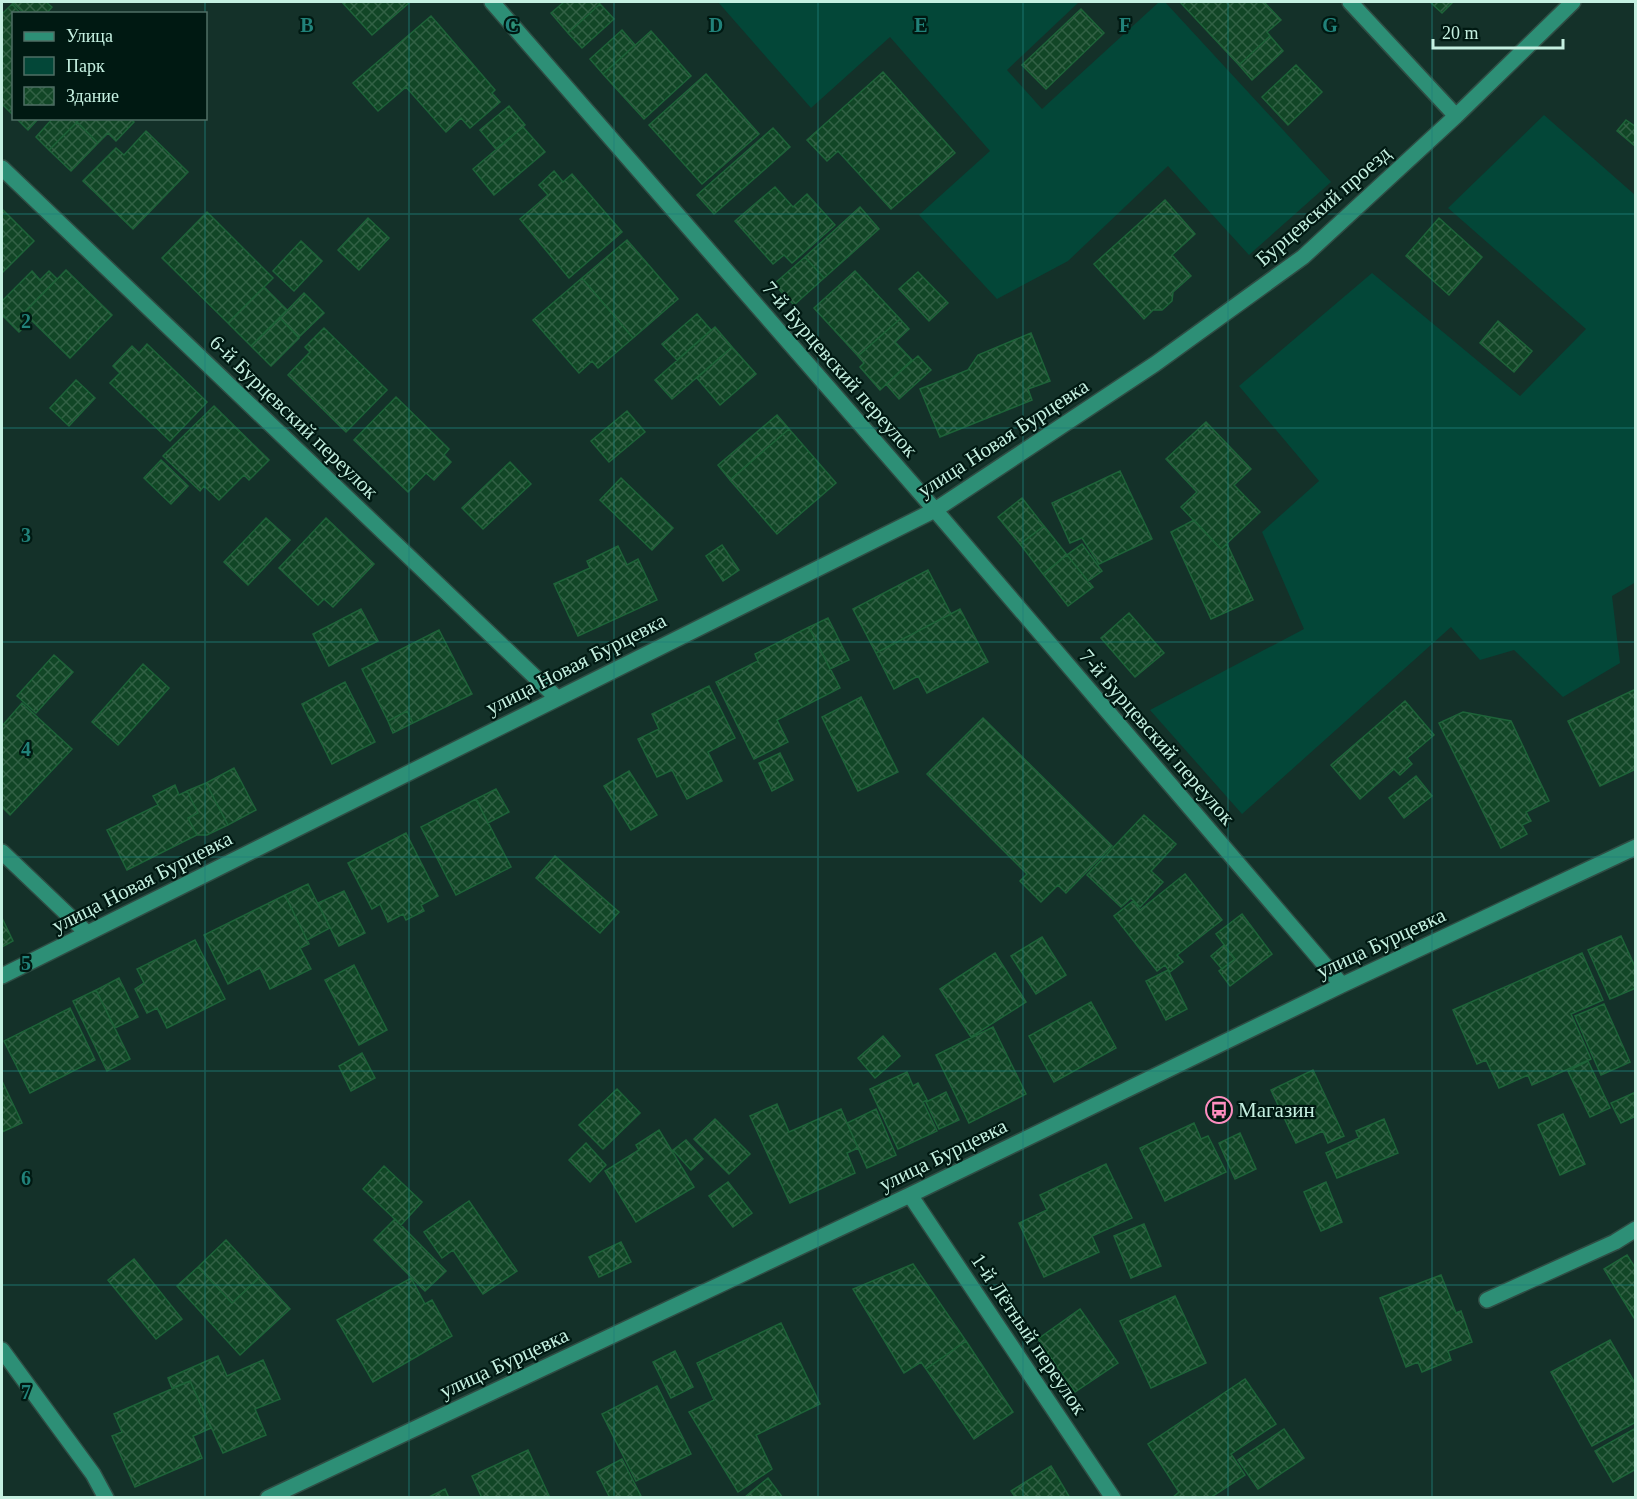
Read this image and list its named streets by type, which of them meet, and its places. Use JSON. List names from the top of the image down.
{
  "streets": {
    "street": [
      "Бурцевский проезд",
      "7-й Бурцевский переулок",
      "6-й Бурцевский переулок",
      "улица Новая Бурцевка",
      "улица Бурцевка",
      "1-й Лётный переулок"
    ]
  },
  "crossings": [
    ["Бурцевский проезд", "улица Новая Бурцевка"],
    ["7-й Бурцевский переулок", "улица Новая Бурцевка"],
    ["7-й Бурцевский переулок", "улица Бурцевка"],
    ["6-й Бурцевский переулок", "улица Новая Бурцевка"],
    ["улица Бурцевка", "1-й Лётный переулок"]
  ],
  "places": {
    "bus stop": ["Магазин"]
  },
  "legend": ["Улица", "Парк", "Здание"],
  "scale_bar": "20 m",
  "grid": {
    "columns": [
      "B",
      "C",
      "D",
      "E",
      "F",
      "G"
    ],
    "rows": [
      "2",
      "3",
      "4",
      "5",
      "6",
      "7"
    ]
  }
}
